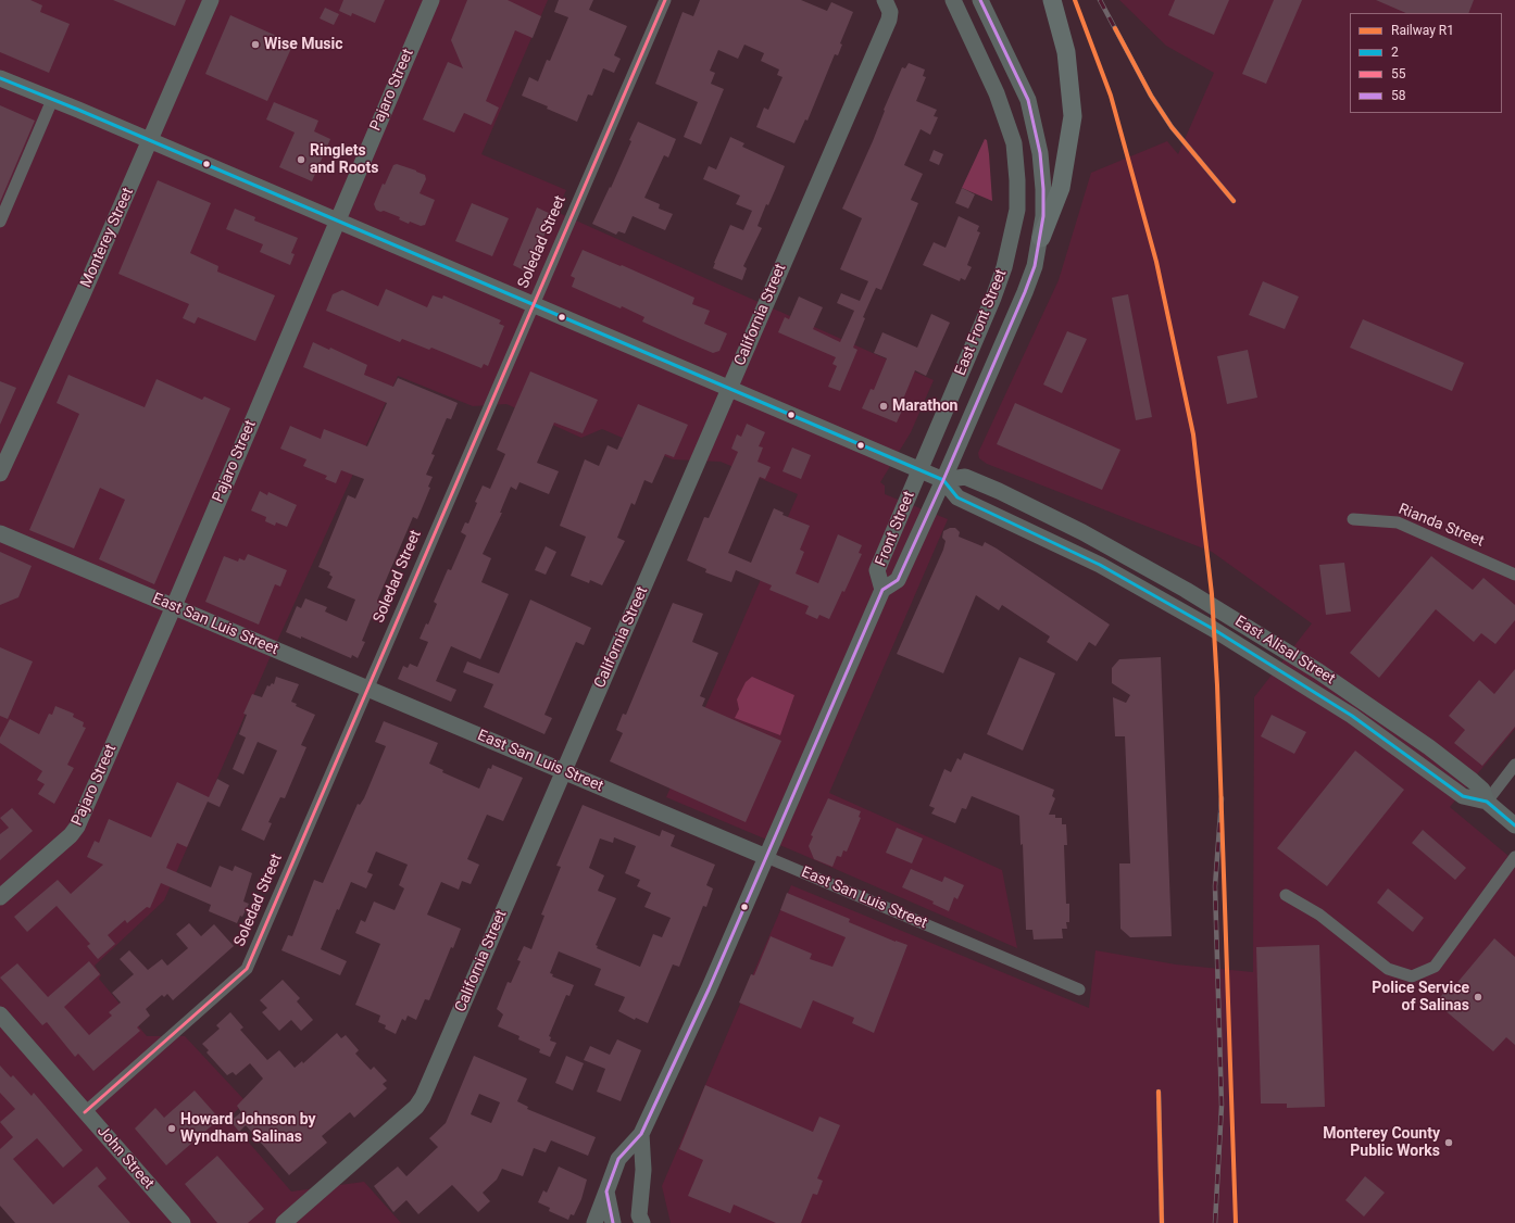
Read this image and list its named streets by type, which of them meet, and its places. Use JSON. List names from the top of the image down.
{
  "streets": {
    "main road": [
      "Pajaro Street",
      "Monterey Street",
      "California Street",
      "East Front Street",
      "Front Street",
      "East San Luis Street",
      "East Alisal Street",
      "John Street"
    ],
    "street": ["Soledad Street", "Rianda Street"]
  },
  "crossings": [
    ["Pajaro Street", "East San Luis Street"],
    ["Pajaro Street", "East Alisal Street"],
    ["Monterey Street", "East Alisal Street"],
    ["Soledad Street", "East San Luis Street"],
    ["Soledad Street", "East Alisal Street"],
    ["Soledad Street", "John Street"],
    ["California Street", "East San Luis Street"],
    ["California Street", "East Alisal Street"],
    ["East Front Street", "Front Street"],
    ["East Front Street", "East Alisal Street"],
    ["Front Street", "East San Luis Street"],
    ["Front Street", "East Alisal Street"]
  ],
  "places": [
    "Wise Music",
    "Ringlets and Roots",
    "Marathon",
    "Police Service of Salinas",
    "Howard Johnson by Wyndham Salinas",
    "Monterey County Public Works"
  ],
  "lines": [
    "rail line R1",
    "transit line 55",
    "transit line 58",
    "transit line 2"
  ],
  "legend": [
    "Railway R1",
    "2",
    "55",
    "58"
  ]
}
